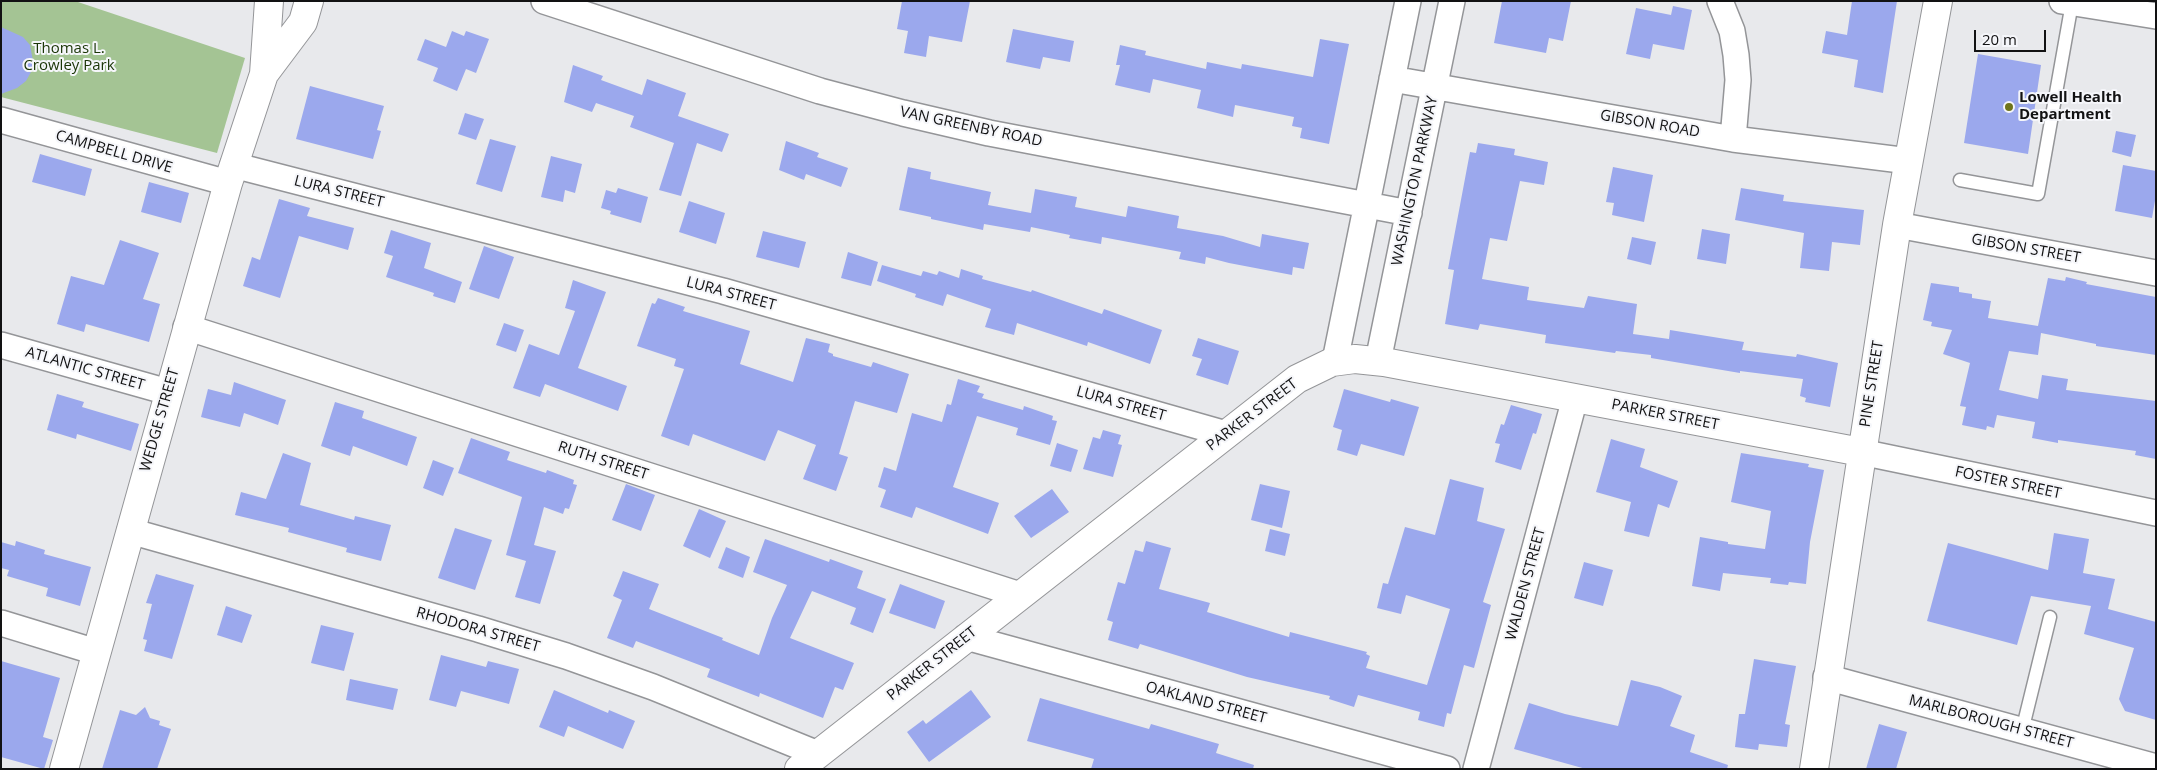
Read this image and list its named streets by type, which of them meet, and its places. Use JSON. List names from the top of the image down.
{
  "streets": {
    "street": [
      "GIBSON ROAD",
      "VAN GREENBY ROAD",
      "CAMPBELL DRIVE",
      "WASHINGTON PARKWAY",
      "LURA STREET",
      "GIBSON STREET",
      "ATLANTIC STREET",
      "PINE STREET",
      "PARKER STREET",
      "WEDGE STREET",
      "RUTH STREET",
      "FOSTER STREET",
      "WALDEN STREET",
      "RHODORA STREET",
      "OAKLAND STREET",
      "MARLBOROUGH STREET"
    ]
  },
  "crossings": [
    ["GIBSON ROAD", "WASHINGTON PARKWAY"],
    ["GIBSON ROAD", "PINE STREET"],
    ["VAN GREENBY ROAD", "WASHINGTON PARKWAY"],
    ["CAMPBELL DRIVE", "LURA STREET"],
    ["CAMPBELL DRIVE", "WEDGE STREET"],
    ["WASHINGTON PARKWAY", "PARKER STREET"],
    ["LURA STREET", "PARKER STREET"],
    ["LURA STREET", "WEDGE STREET"],
    ["GIBSON STREET", "PINE STREET"],
    ["ATLANTIC STREET", "WEDGE STREET"],
    ["PINE STREET", "PARKER STREET"],
    ["PINE STREET", "FOSTER STREET"],
    ["PINE STREET", "MARLBOROUGH STREET"],
    ["PARKER STREET", "RUTH STREET"],
    ["PARKER STREET", "FOSTER STREET"],
    ["PARKER STREET", "WALDEN STREET"],
    ["PARKER STREET", "RHODORA STREET"],
    ["PARKER STREET", "OAKLAND STREET"],
    ["WEDGE STREET", "RUTH STREET"],
    ["WEDGE STREET", "RHODORA STREET"]
  ],
  "parks": ["Thomas L. Crowley Park"],
  "places": ["Lowell Health Department"],
  "scale_bar": "20 m"
}
